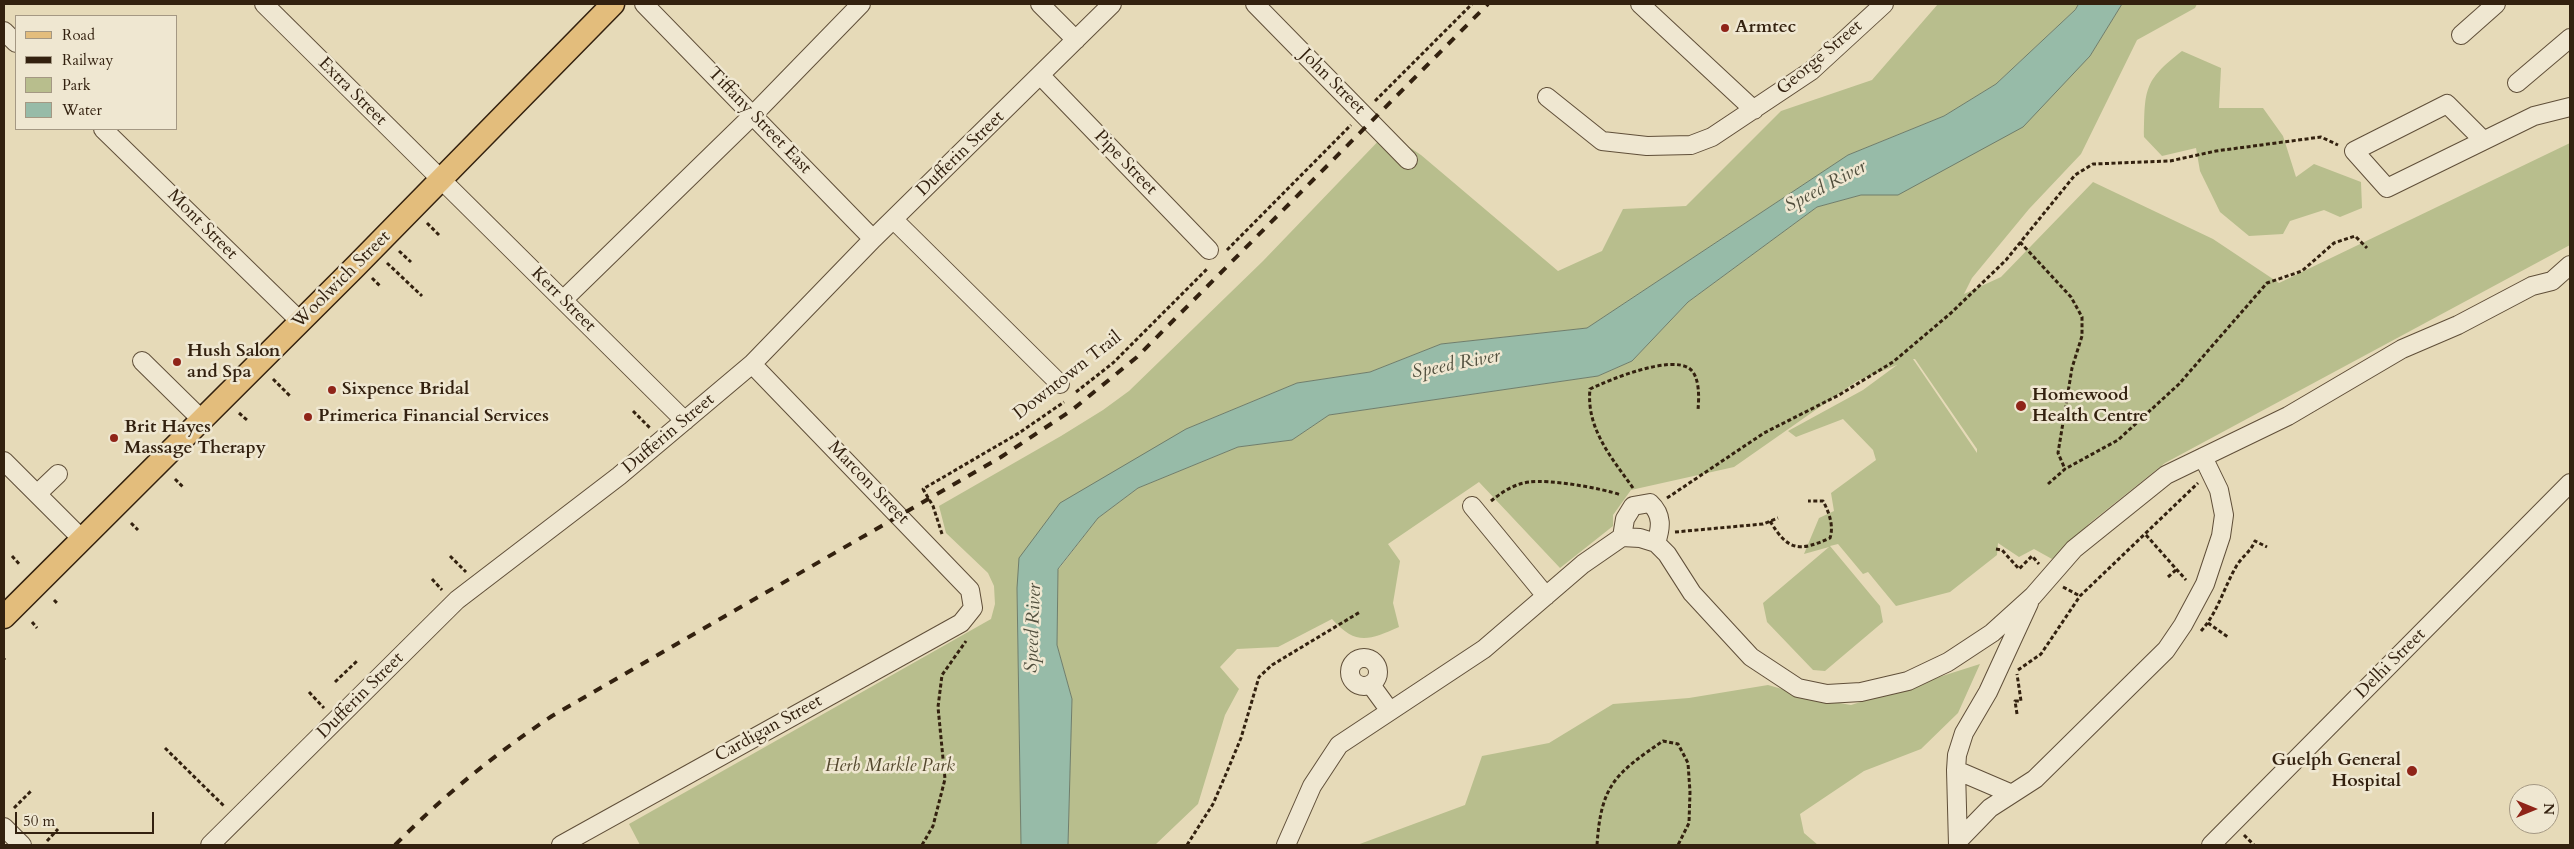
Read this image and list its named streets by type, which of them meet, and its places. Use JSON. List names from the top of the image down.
{
  "streets": {
    "main road": ["Woolwich Street"],
    "street": [
      "George Street",
      "John Street",
      "Extra Street",
      "Tiffany Street East",
      "Dufferin Street",
      "Pipe Street",
      "Mont Street",
      "Kerr Street",
      "Marcon Street",
      "Delhi Street",
      "Cardigan Street"
    ],
    "path": ["Downtown Trail"]
  },
  "crossings": [
    ["John Street", "Downtown Trail"],
    ["Extra Street", "Woolwich Street"],
    ["Extra Street", "Kerr Street"],
    ["Tiffany Street East", "Dufferin Street"],
    ["Dufferin Street", "Pipe Street"],
    ["Dufferin Street", "Kerr Street"],
    ["Dufferin Street", "Marcon Street"],
    ["Pipe Street", "Downtown Trail"],
    ["Mont Street", "Woolwich Street"],
    ["Woolwich Street", "Kerr Street"],
    ["Marcon Street", "Cardigan Street"]
  ],
  "water": ["Speed River"],
  "parks": ["Herb Markle Park"],
  "places": [
    "Armtec",
    "Hush Salon and Spa",
    "Sixpence Bridal",
    "Homewood Health Centre",
    "Primerica Financial Services",
    "Brit Hayes Massage Therapy",
    "Guelph General Hospital"
  ],
  "legend": [
    "Road",
    "Railway",
    "Park",
    "Water"
  ],
  "scale_bar": "50 m",
  "north": "right"
}
